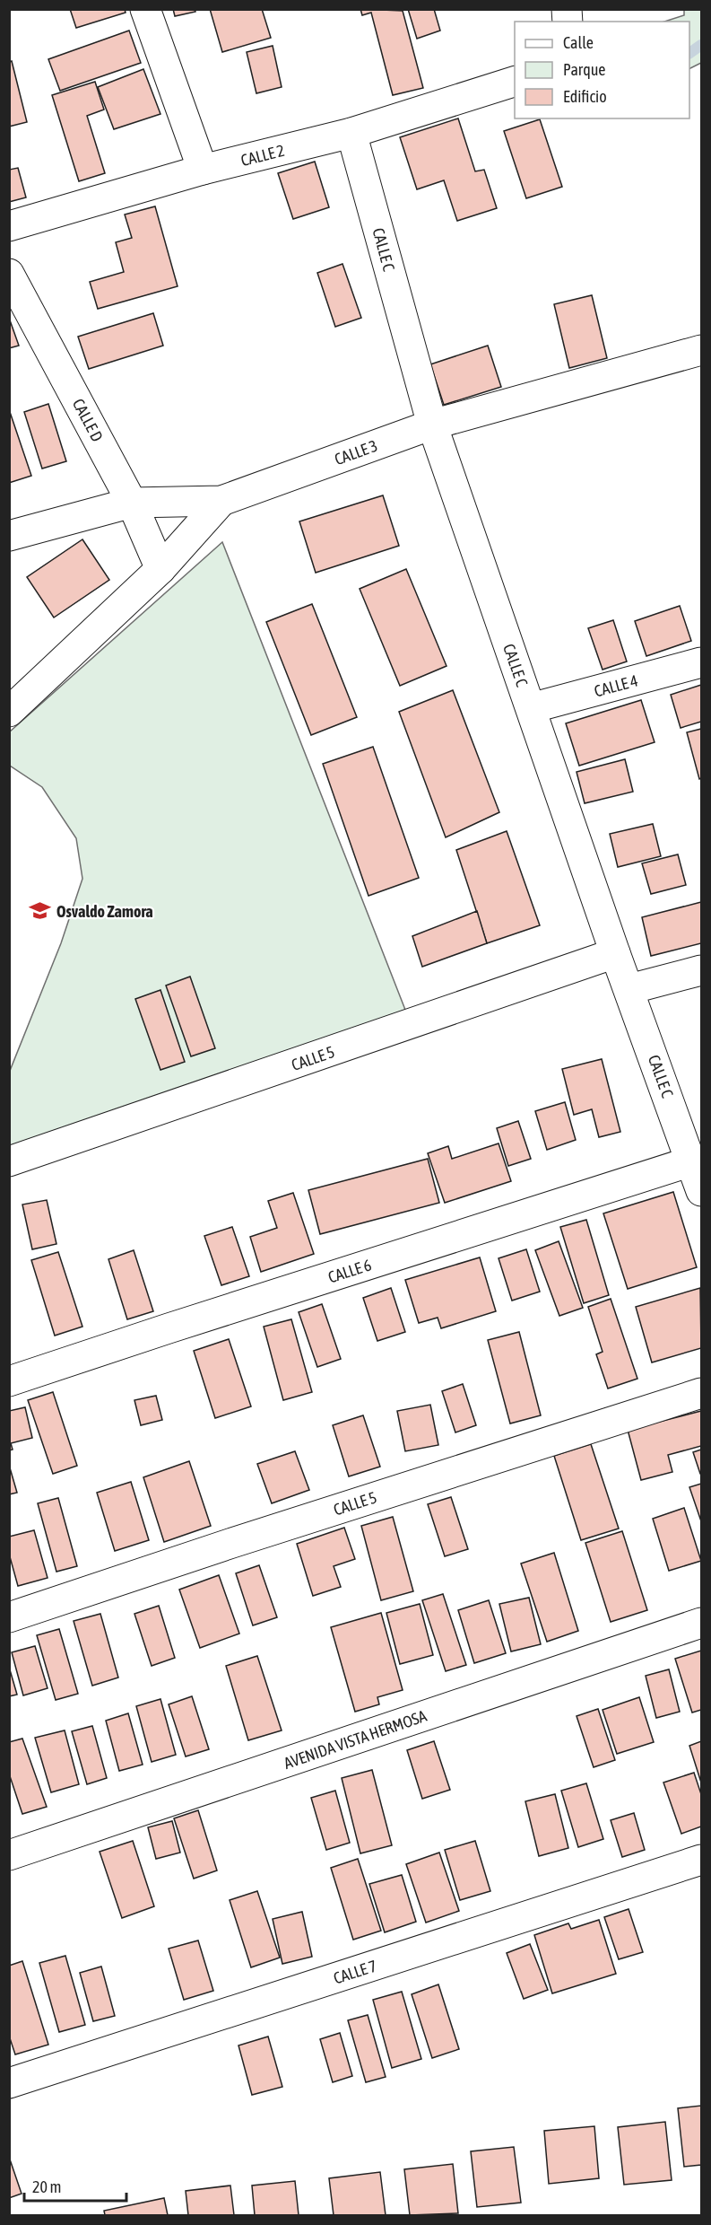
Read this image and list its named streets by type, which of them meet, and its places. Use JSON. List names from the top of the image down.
{
  "streets": {
    "street": [
      "CALLE 2",
      "CALLE C",
      "CALLE D",
      "CALLE 3",
      "CALLE 4",
      "CALLE 5",
      "CALLE 6",
      "AVENIDA VISTA HERMOSA",
      "CALLE 7"
    ]
  },
  "crossings": [
    ["CALLE 2", "CALLE C"],
    ["CALLE C", "CALLE 3"],
    ["CALLE C", "CALLE 4"],
    ["CALLE C", "CALLE 5"],
    ["CALLE C", "CALLE 6"],
    ["CALLE D", "CALLE 3"]
  ],
  "places": {
    "school or university": ["Osvaldo Zamora"]
  },
  "legend": ["Calle", "Parque", "Edificio"],
  "scale_bar": "20 m"
}
